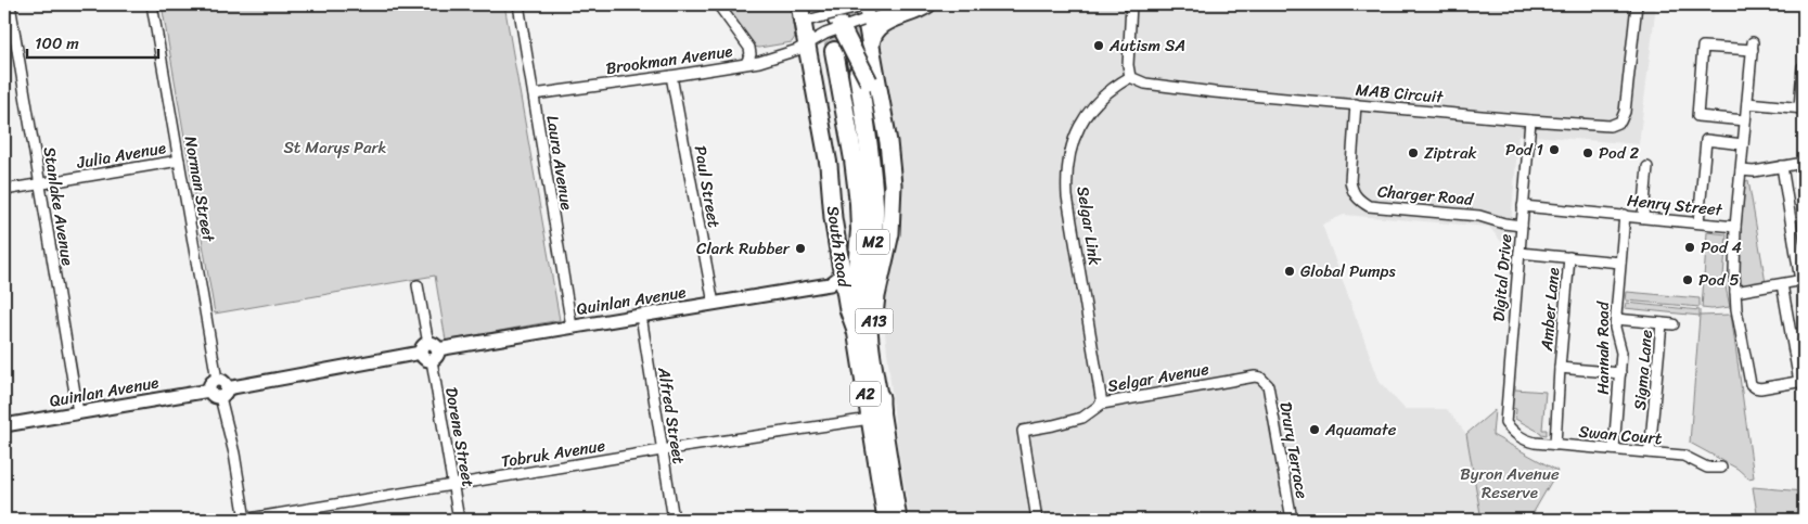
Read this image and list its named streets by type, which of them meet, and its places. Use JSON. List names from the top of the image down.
{
  "streets": {
    "highway": [
      "M2",
      "South Road",
      "A13",
      "A2"
    ],
    "street": [
      "Brookman Avenue",
      "MAB Circuit",
      "Julia Avenue",
      "Laura Avenue",
      "Paul Street",
      "Norman Street",
      "Charger Road",
      "Henry Street",
      "Stanlake Avenue",
      "Selgar Link",
      "Digital Drive",
      "Quinlan Avenue",
      "Amber Lane",
      "Hannah Road",
      "Sigma Lane",
      "Selgar Avenue",
      "Alfred Street",
      "Swan Court",
      "Dorene Street",
      "Drury Terrace",
      "Tobruk Avenue"
    ]
  },
  "crossings": [
    ["Brookman Avenue", "Laura Avenue"],
    ["Brookman Avenue", "Paul Street"],
    ["Brookman Avenue", "South Road"],
    ["MAB Circuit", "Charger Road"],
    ["MAB Circuit", "Selgar Link"],
    ["MAB Circuit", "Digital Drive"],
    ["Julia Avenue", "Norman Street"],
    ["Julia Avenue", "Stanlake Avenue"],
    ["Laura Avenue", "Quinlan Avenue"],
    ["Paul Street", "Quinlan Avenue"],
    ["Charger Road", "Digital Drive"],
    ["Henry Street", "Digital Drive"],
    ["Henry Street", "Hannah Road"],
    ["Stanlake Avenue", "Quinlan Avenue"],
    ["Selgar Link", "Selgar Avenue"],
    ["M2", "South Road"],
    ["M2", "Tobruk Avenue"],
    ["South Road", "Tobruk Avenue"],
    ["Digital Drive", "Swan Court"],
    ["Quinlan Avenue", "Alfred Street"],
    ["Quinlan Avenue", "Dorene Street"],
    ["Amber Lane", "Hannah Road"],
    ["Hannah Road", "Swan Court"],
    ["Sigma Lane", "Swan Court"],
    ["Selgar Avenue", "Drury Terrace"],
    ["Alfred Street", "Tobruk Avenue"],
    ["Dorene Street", "Tobruk Avenue"]
  ],
  "parks": ["St Marys Park", "Byron Avenue Reserve"],
  "places": [
    "Autism SA",
    "Pod 1",
    "Ziptrak",
    "Pod 2",
    "Pod 4",
    "Clark Rubber",
    "Global Pumps",
    "Pod 5",
    "Aquamate"
  ],
  "scale_bar": "100 m"
}
